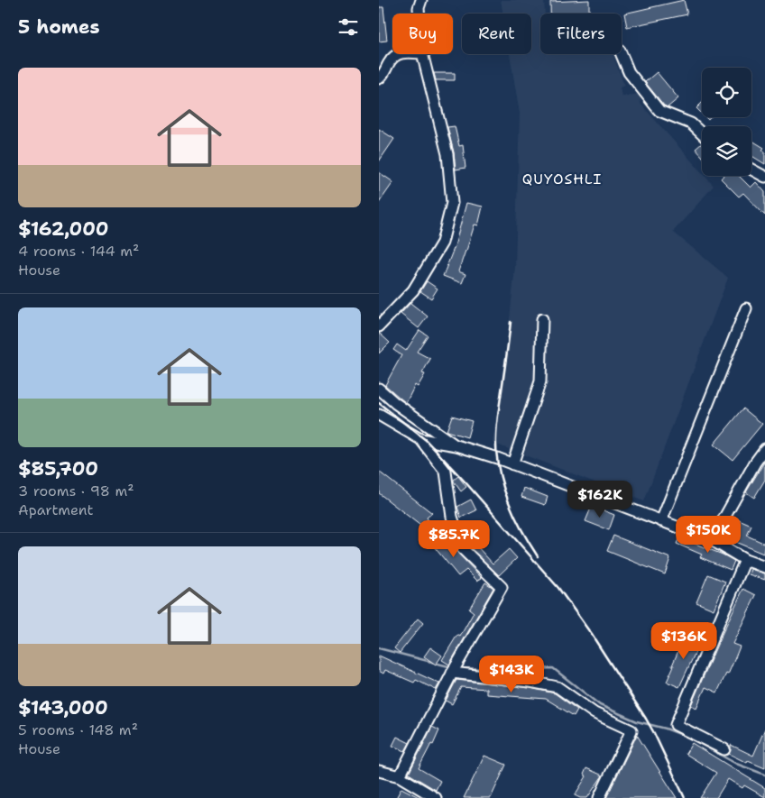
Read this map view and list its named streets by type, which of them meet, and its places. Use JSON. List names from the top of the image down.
{
  "districts": ["QUYOSHLI"],
  "page": {
    "heading": "5 homes",
    "chip": ["Buy", "Rent", "Filters"],
    "list": [
      {
        "name": "$162,000",
        "note": "4 rooms · 144 m² · House"
      },
      {
        "name": "$85,700",
        "note": "3 rooms · 98 m² · Apartment"
      },
      {
        "name": "$143,000",
        "note": "5 rooms · 148 m² · House"
      }
    ],
    "price": [
      "$162K",
      "$150K",
      "$85.7K",
      "$136K",
      "$143K"
    ]
  }
}
